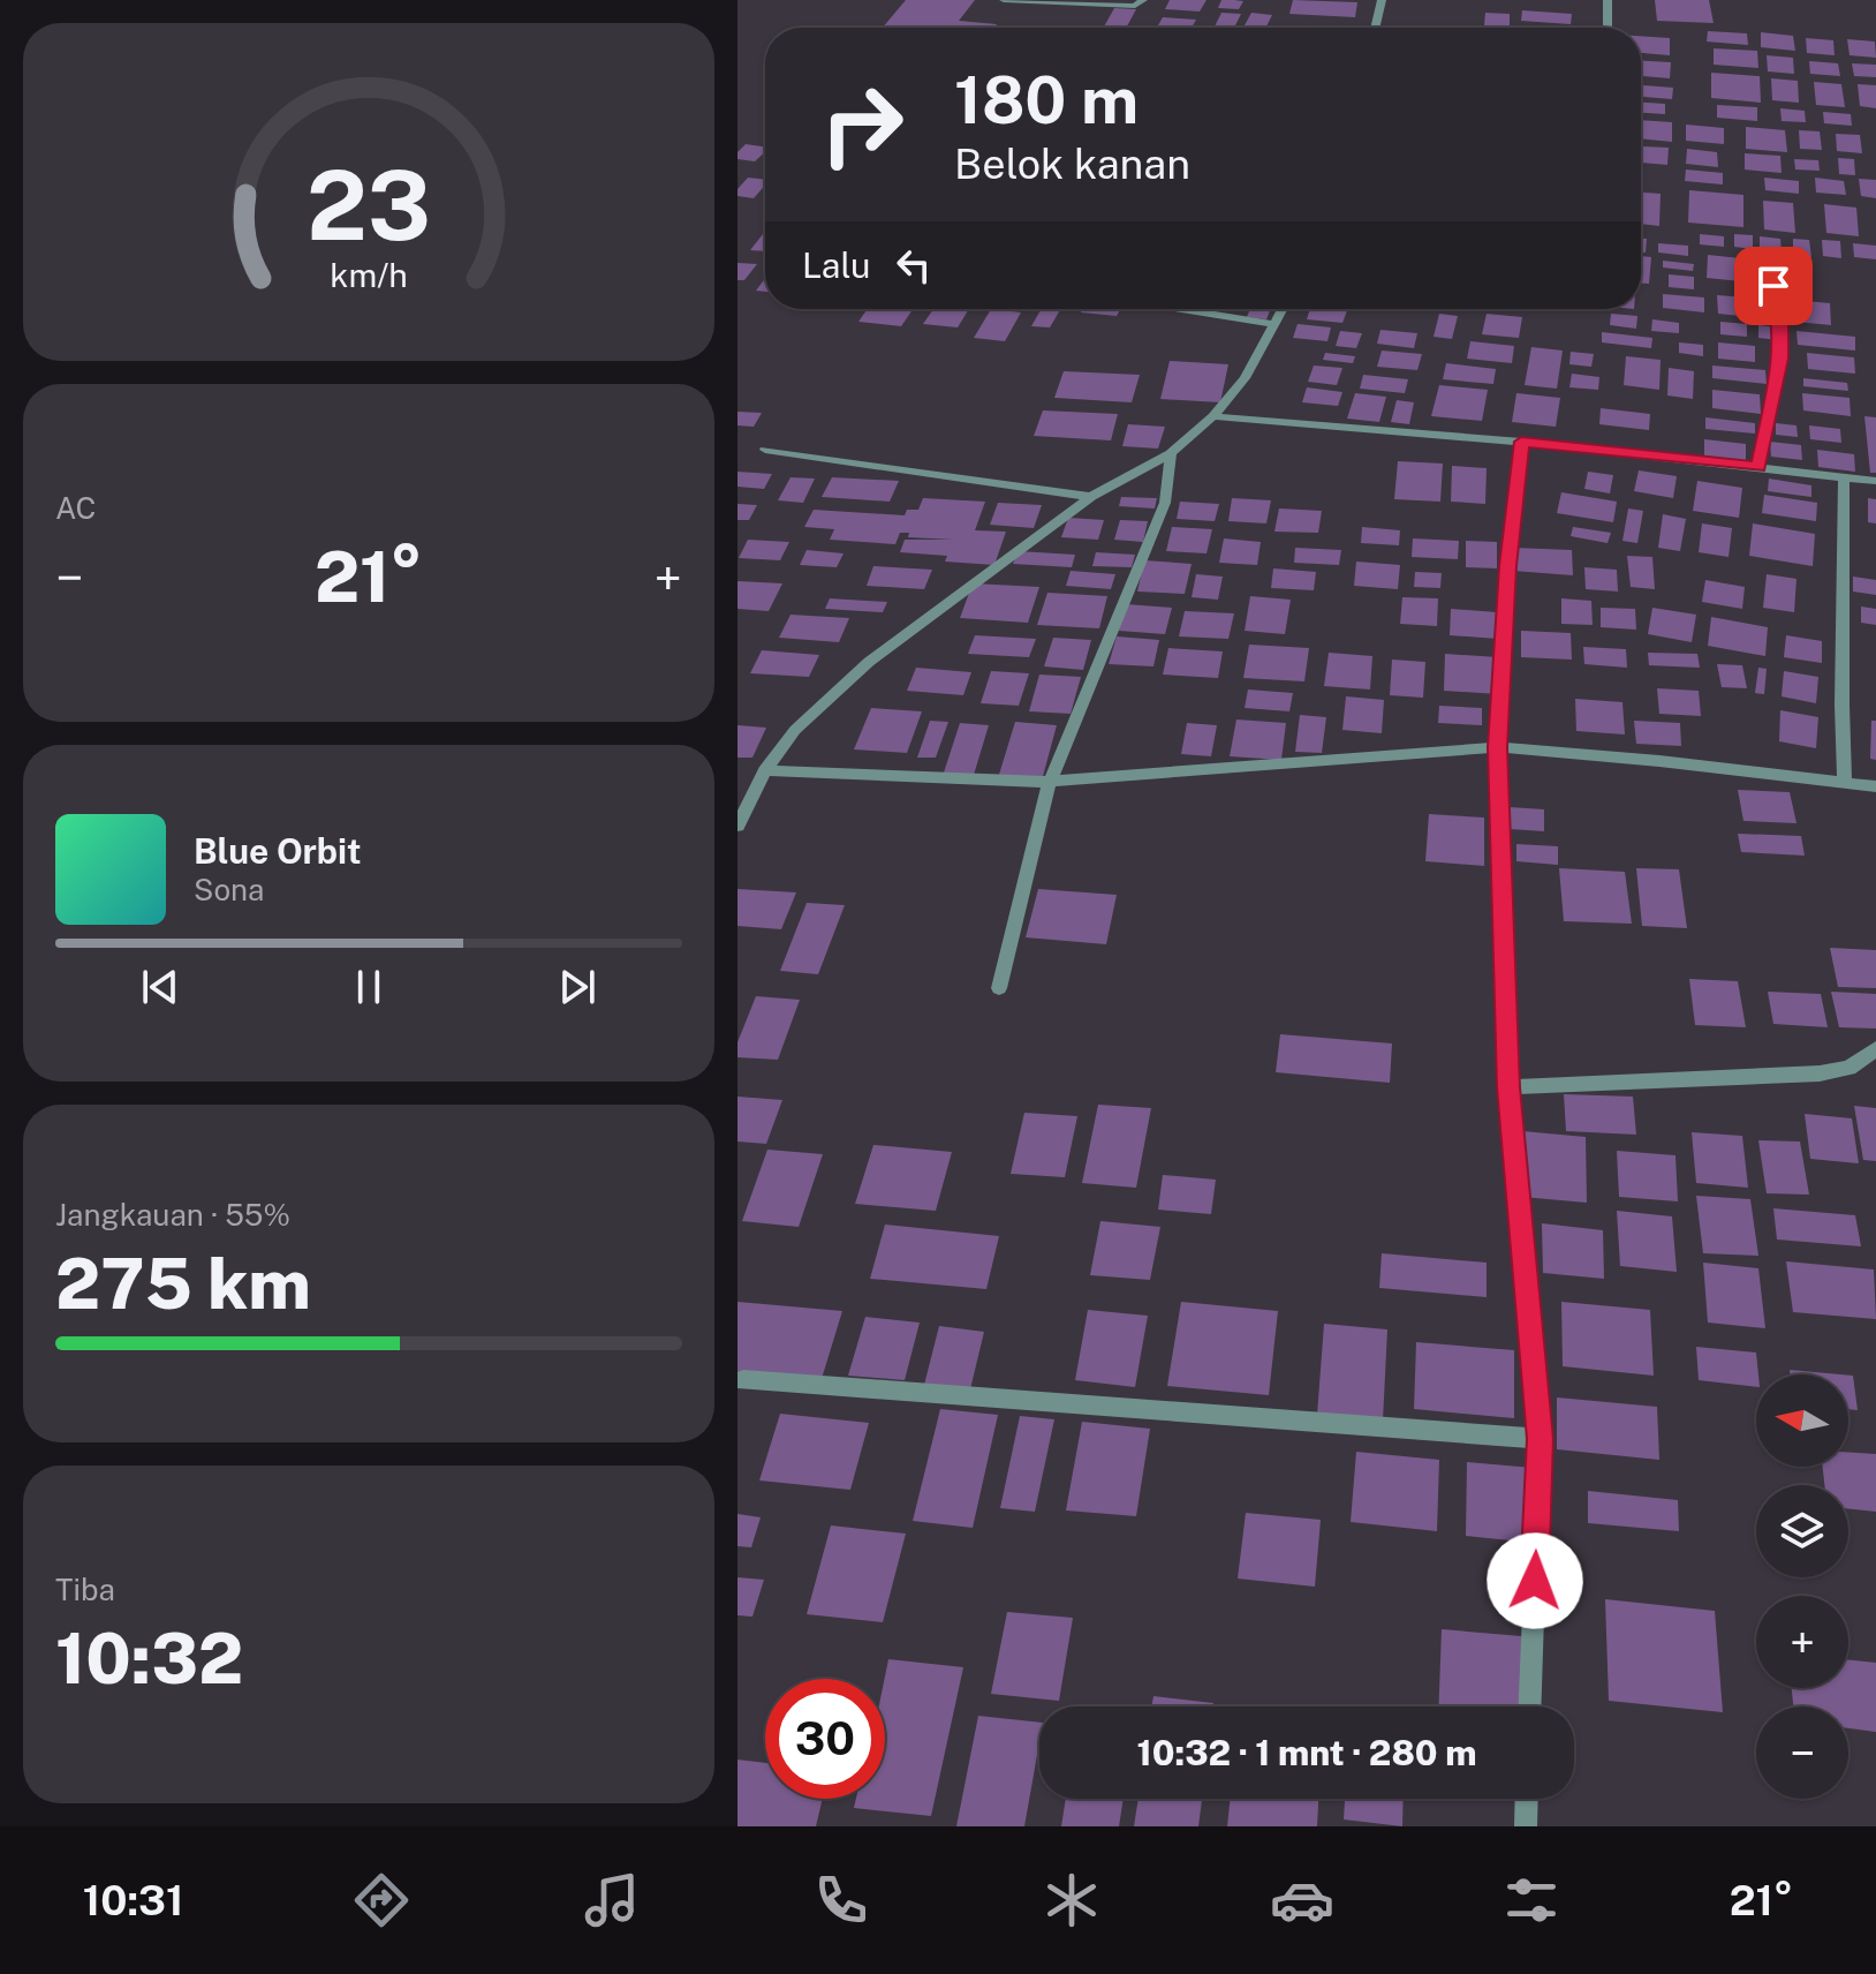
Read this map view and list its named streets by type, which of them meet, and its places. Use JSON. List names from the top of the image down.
{
  "north": "left",
  "page": {
    "turn": ["180 m", "Belok kanan"],
    "then": "Lalu",
    "tile": [
      "AC",
      ["Jangkauan · 55%", "275 km"],
      ["Tiba", "10:32"]
    ],
    "heat": ["−", "21°", "+"],
    "song": ["Blue Orbit", "Sona"],
    "map_buttons": ["+", "−"],
    "limit": "30",
    "trip": "10:32 · 1 mnt · 280 m",
    "tabs": ["10:31", "21°"],
    "gauge": ["23", "km/h"]
  }
}
